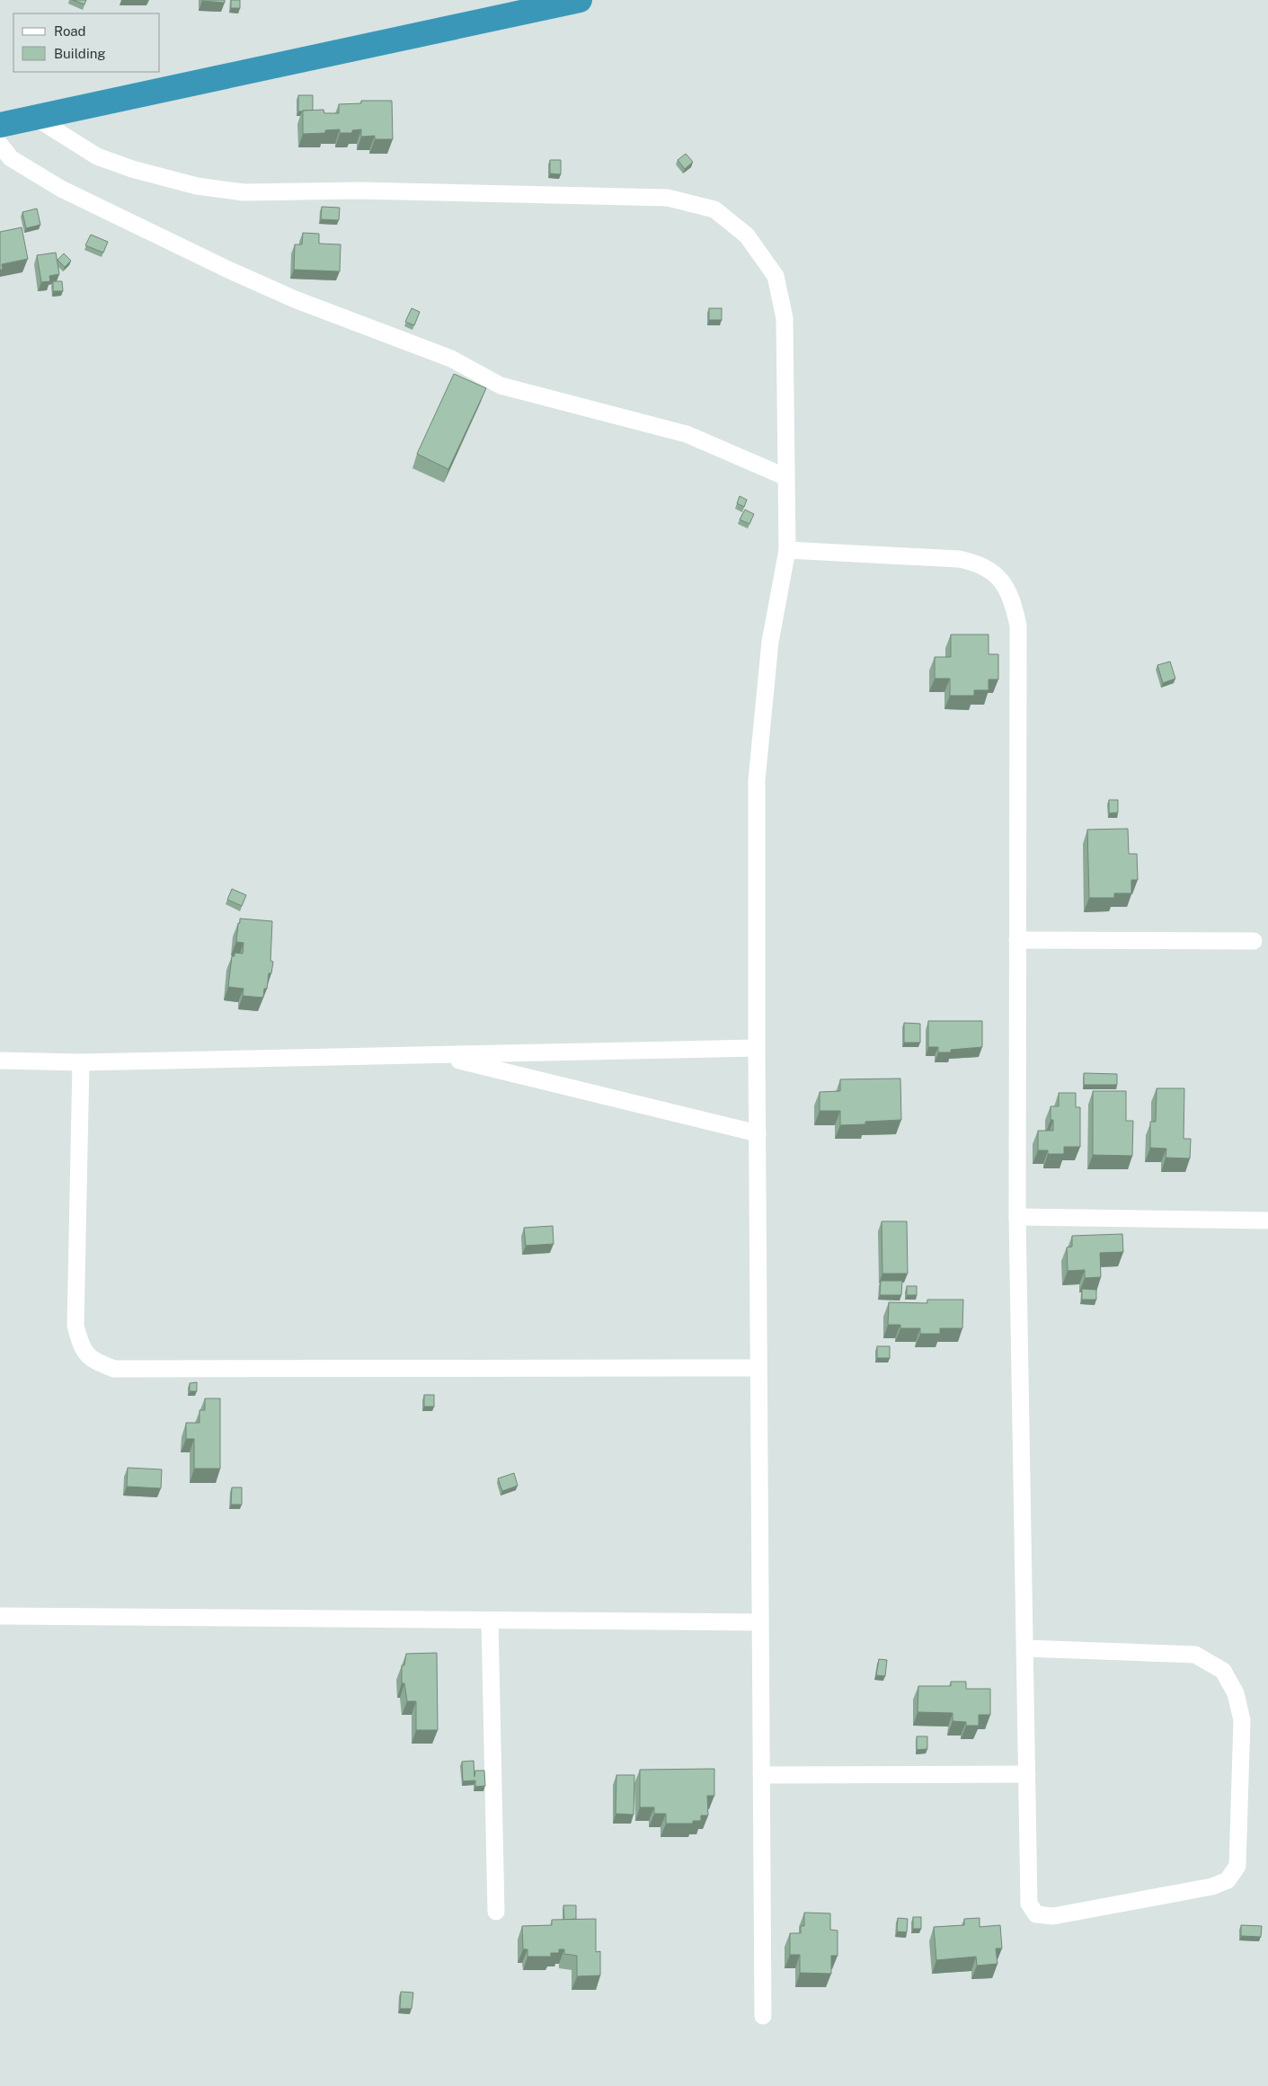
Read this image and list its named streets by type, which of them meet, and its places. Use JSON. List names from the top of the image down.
{
  "legend": ["Road", "Building"]
}
